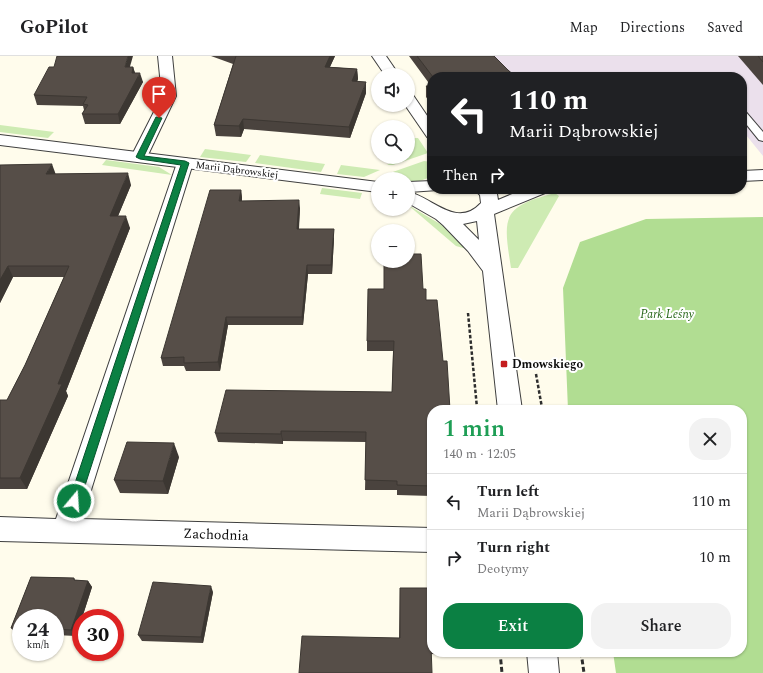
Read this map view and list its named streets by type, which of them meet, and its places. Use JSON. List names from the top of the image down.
{
  "streets": {
    "street": ["Marii Dąbrowskiej", "Zachodnia"]
  },
  "parks": ["Park Leśny"],
  "places": {
    "transit": ["Dmowskiego"]
  },
  "page": {
    "header": "GoPilot",
    "nav": ["Map", "Directions", "Saved"],
    "map_buttons": ["+", "−"],
    "turn": ["110 m", "Marii Dąbrowskiej"],
    "then": "Then",
    "heading": ["1 min", "140 m · 12:05"],
    "list": [
      {
        "name": "Turn left",
        "note": "Marii Dąbrowskiej",
        "value": "110 m"
      },
      {
        "name": "Turn right",
        "note": "Deotymy",
        "value": "10 m"
      }
    ],
    "buttons": ["Exit", "Share"],
    "speed": "24 km/h",
    "limit": "30"
  }
}
